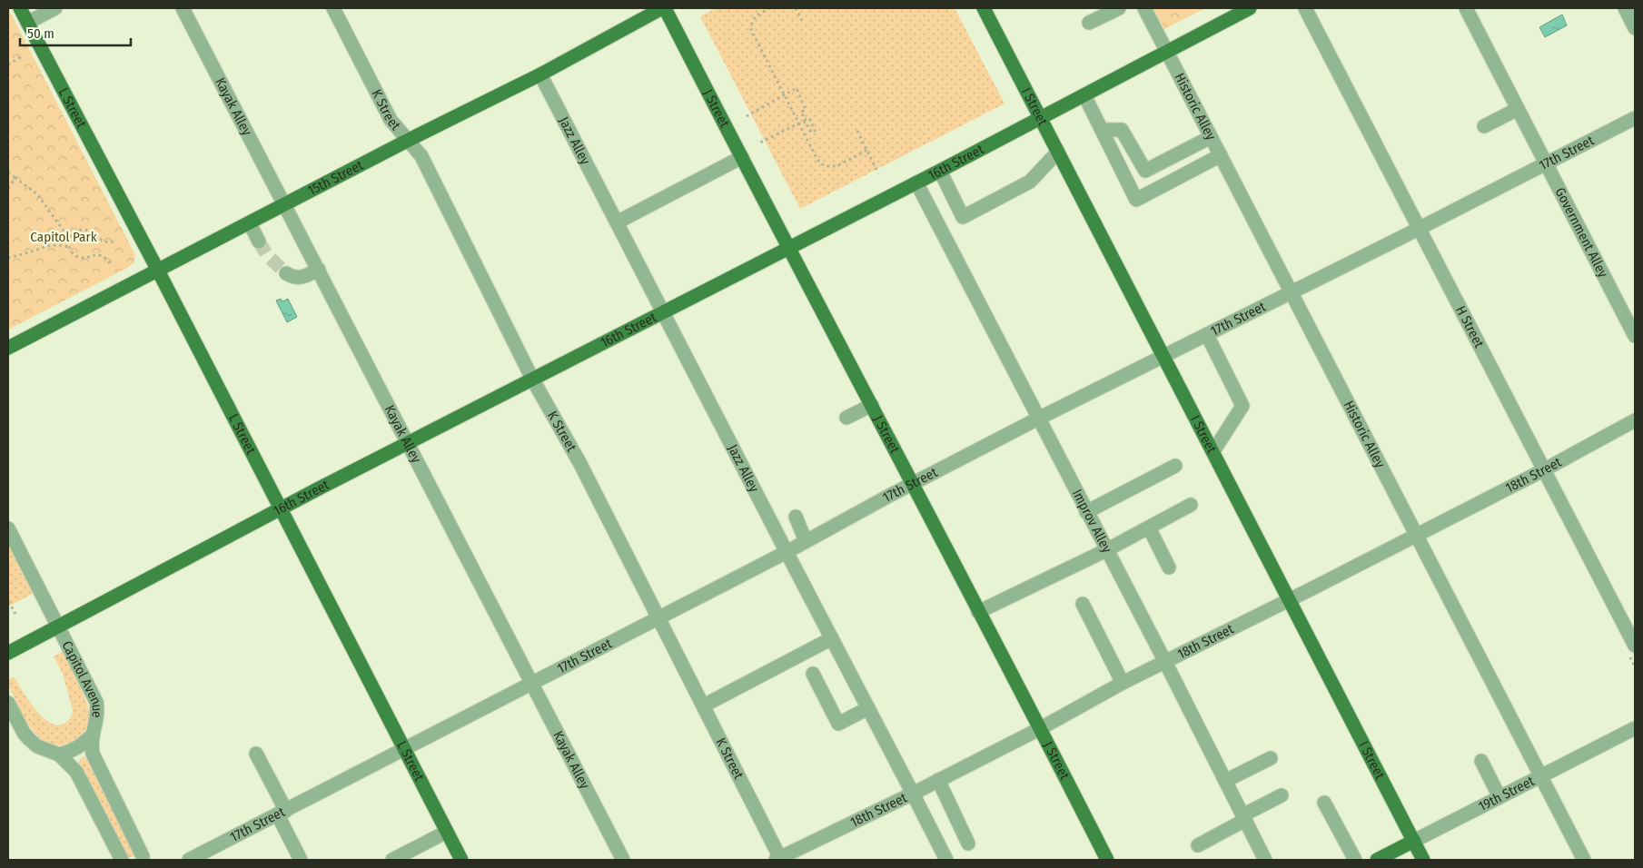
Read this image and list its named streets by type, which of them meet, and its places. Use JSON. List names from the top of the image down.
{
  "streets": {
    "main road": [
      "L Street",
      "I Street",
      "J Street",
      "16th Street",
      "15th Street",
      "19th Street"
    ],
    "street": [
      "Kayak Alley",
      "Historic Alley",
      "K Street",
      "Jazz Alley",
      "17th Street",
      "Government Alley",
      "H Street",
      "18th Street",
      "Improv Alley",
      "Capitol Avenue"
    ]
  },
  "crossings": [
    ["L Street", "17th Street"],
    ["L Street", "16th Street"],
    ["L Street", "15th Street"],
    ["Kayak Alley", "17th Street"],
    ["Kayak Alley", "16th Street"],
    ["Kayak Alley", "15th Street"],
    ["I Street", "17th Street"],
    ["I Street", "16th Street"],
    ["I Street", "18th Street"],
    ["I Street", "19th Street"],
    ["Historic Alley", "17th Street"],
    ["Historic Alley", "16th Street"],
    ["Historic Alley", "18th Street"],
    ["Historic Alley", "19th Street"],
    ["K Street", "17th Street"],
    ["K Street", "16th Street"],
    ["K Street", "15th Street"],
    ["K Street", "18th Street"],
    ["J Street", "17th Street"],
    ["J Street", "16th Street"],
    ["J Street", "15th Street"],
    ["J Street", "18th Street"],
    ["Jazz Alley", "17th Street"],
    ["Jazz Alley", "16th Street"],
    ["Jazz Alley", "15th Street"],
    ["Jazz Alley", "18th Street"],
    ["17th Street", "Government Alley"],
    ["17th Street", "H Street"],
    ["17th Street", "Improv Alley"],
    ["16th Street", "Improv Alley"],
    ["16th Street", "Capitol Avenue"],
    ["H Street", "18th Street"],
    ["18th Street", "Improv Alley"]
  ],
  "parks": ["Capitol Park"],
  "scale_bar": "50 m"
}
